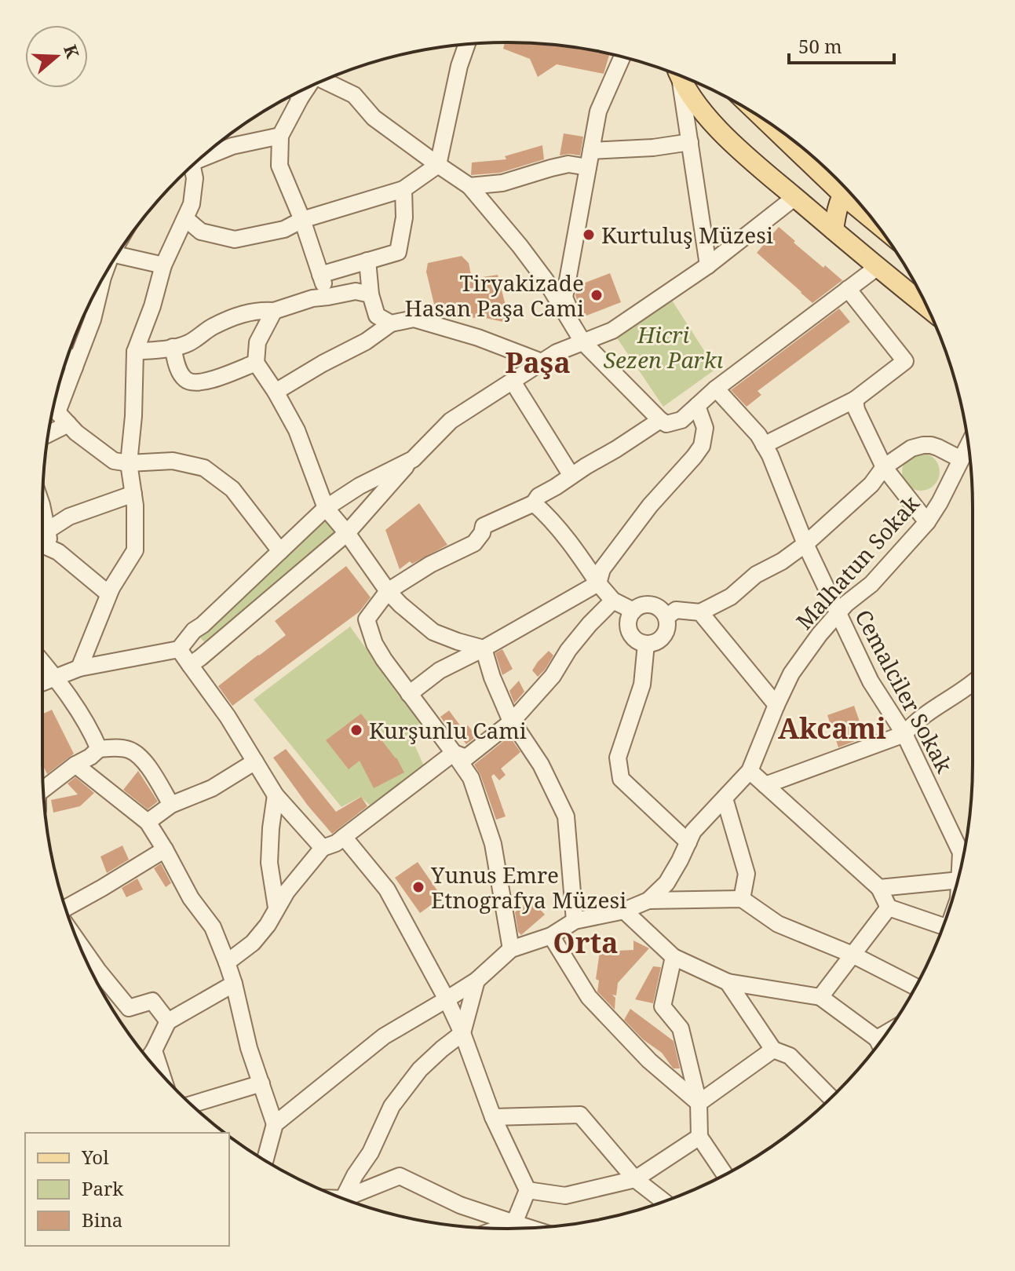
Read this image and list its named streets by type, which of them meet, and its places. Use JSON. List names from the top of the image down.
{
  "streets": {
    "street": ["Malhatun Sokak", "Cemalciler Sokak"]
  },
  "crossings": [
    ["Malhatun Sokak", "Cemalciler Sokak"]
  ],
  "districts": ["Paşa", "Akcami", "Orta"],
  "parks": ["Hicri Sezen Parkı"],
  "places": [
    "Kurtuluş Müzesi",
    "Tiryakizade Hasan Paşa Cami",
    "Kurşunlu Cami",
    "Yunus Emre Etnografya Müzesi"
  ],
  "legend": ["Yol", "Park", "Bina"],
  "scale_bar": "50 m",
  "north": "right"
}
